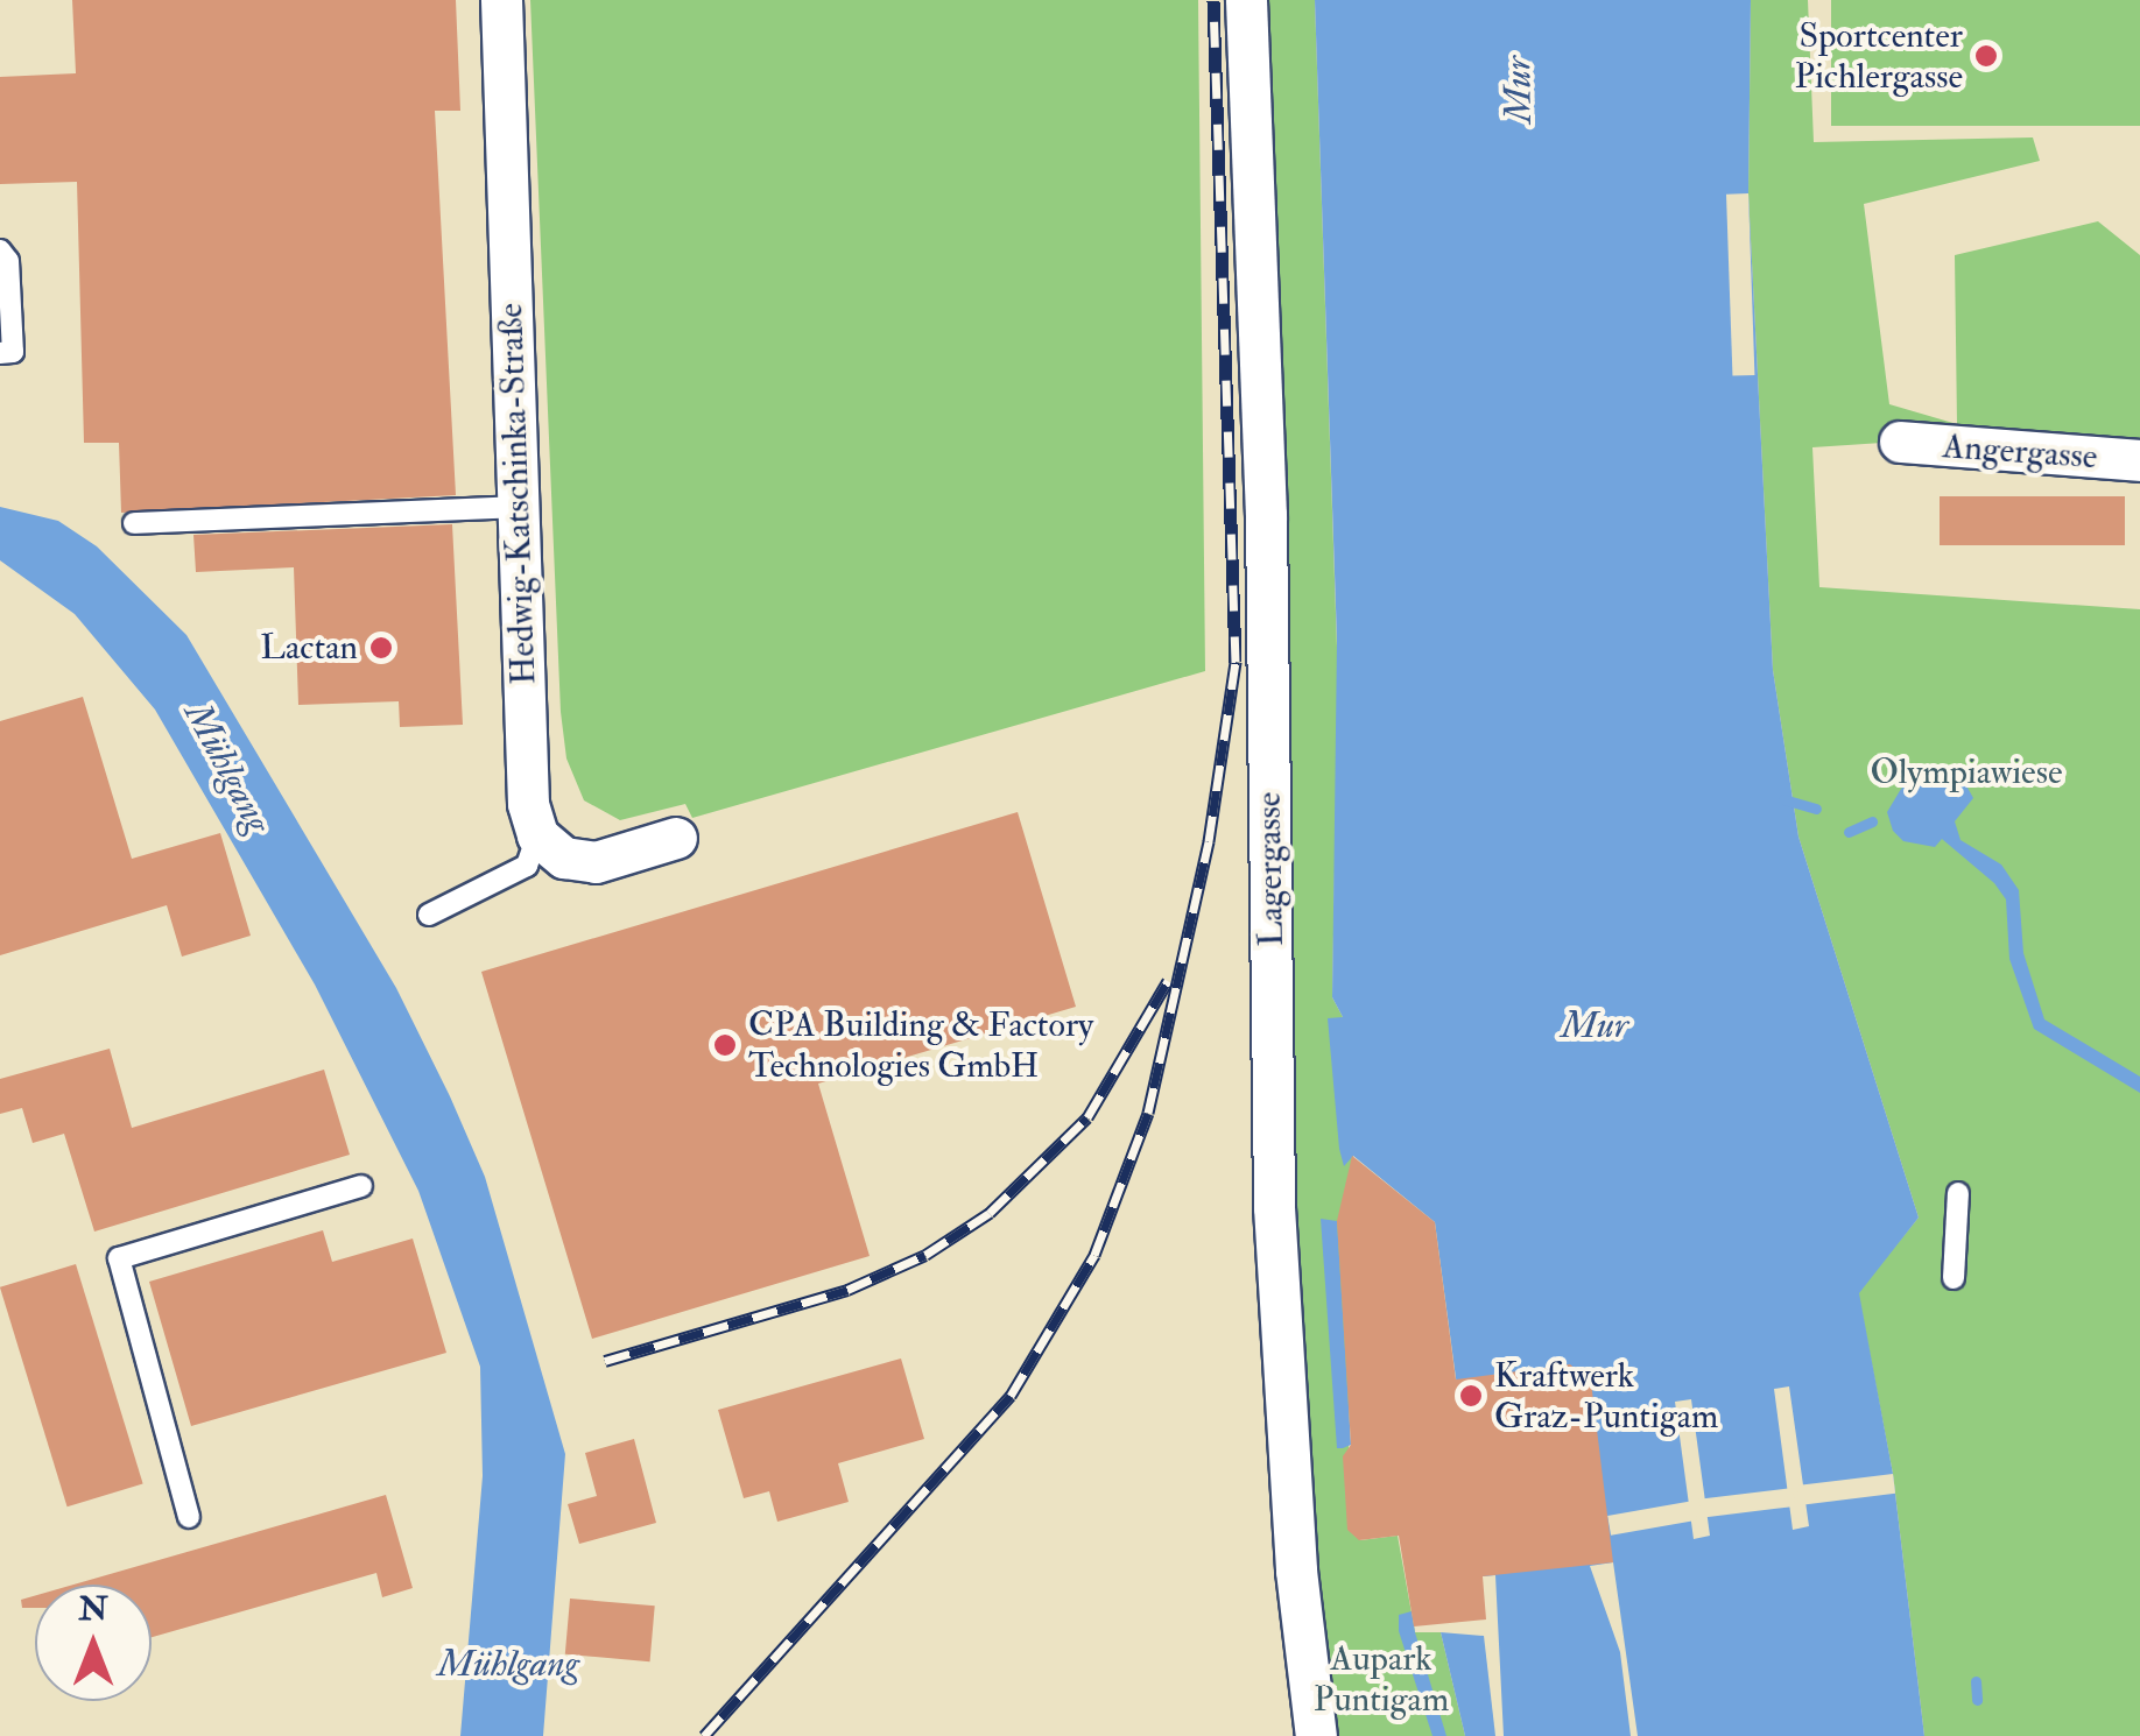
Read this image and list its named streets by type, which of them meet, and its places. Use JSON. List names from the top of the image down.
{
  "streets": {
    "street": ["Angergasse", "Hedwig-Katschinka-Straße", "Lagergasse"]
  },
  "water": ["Mur", "Mühlgang"],
  "parks": ["Olympiawiese", "Aupark Puntigam"],
  "places": [
    "Sportcenter Pichlergasse",
    "Lactan",
    "CPA Building & Factory Technologies GmbH",
    "Kraftwerk Graz-Puntigam"
  ],
  "north": "top"
}
